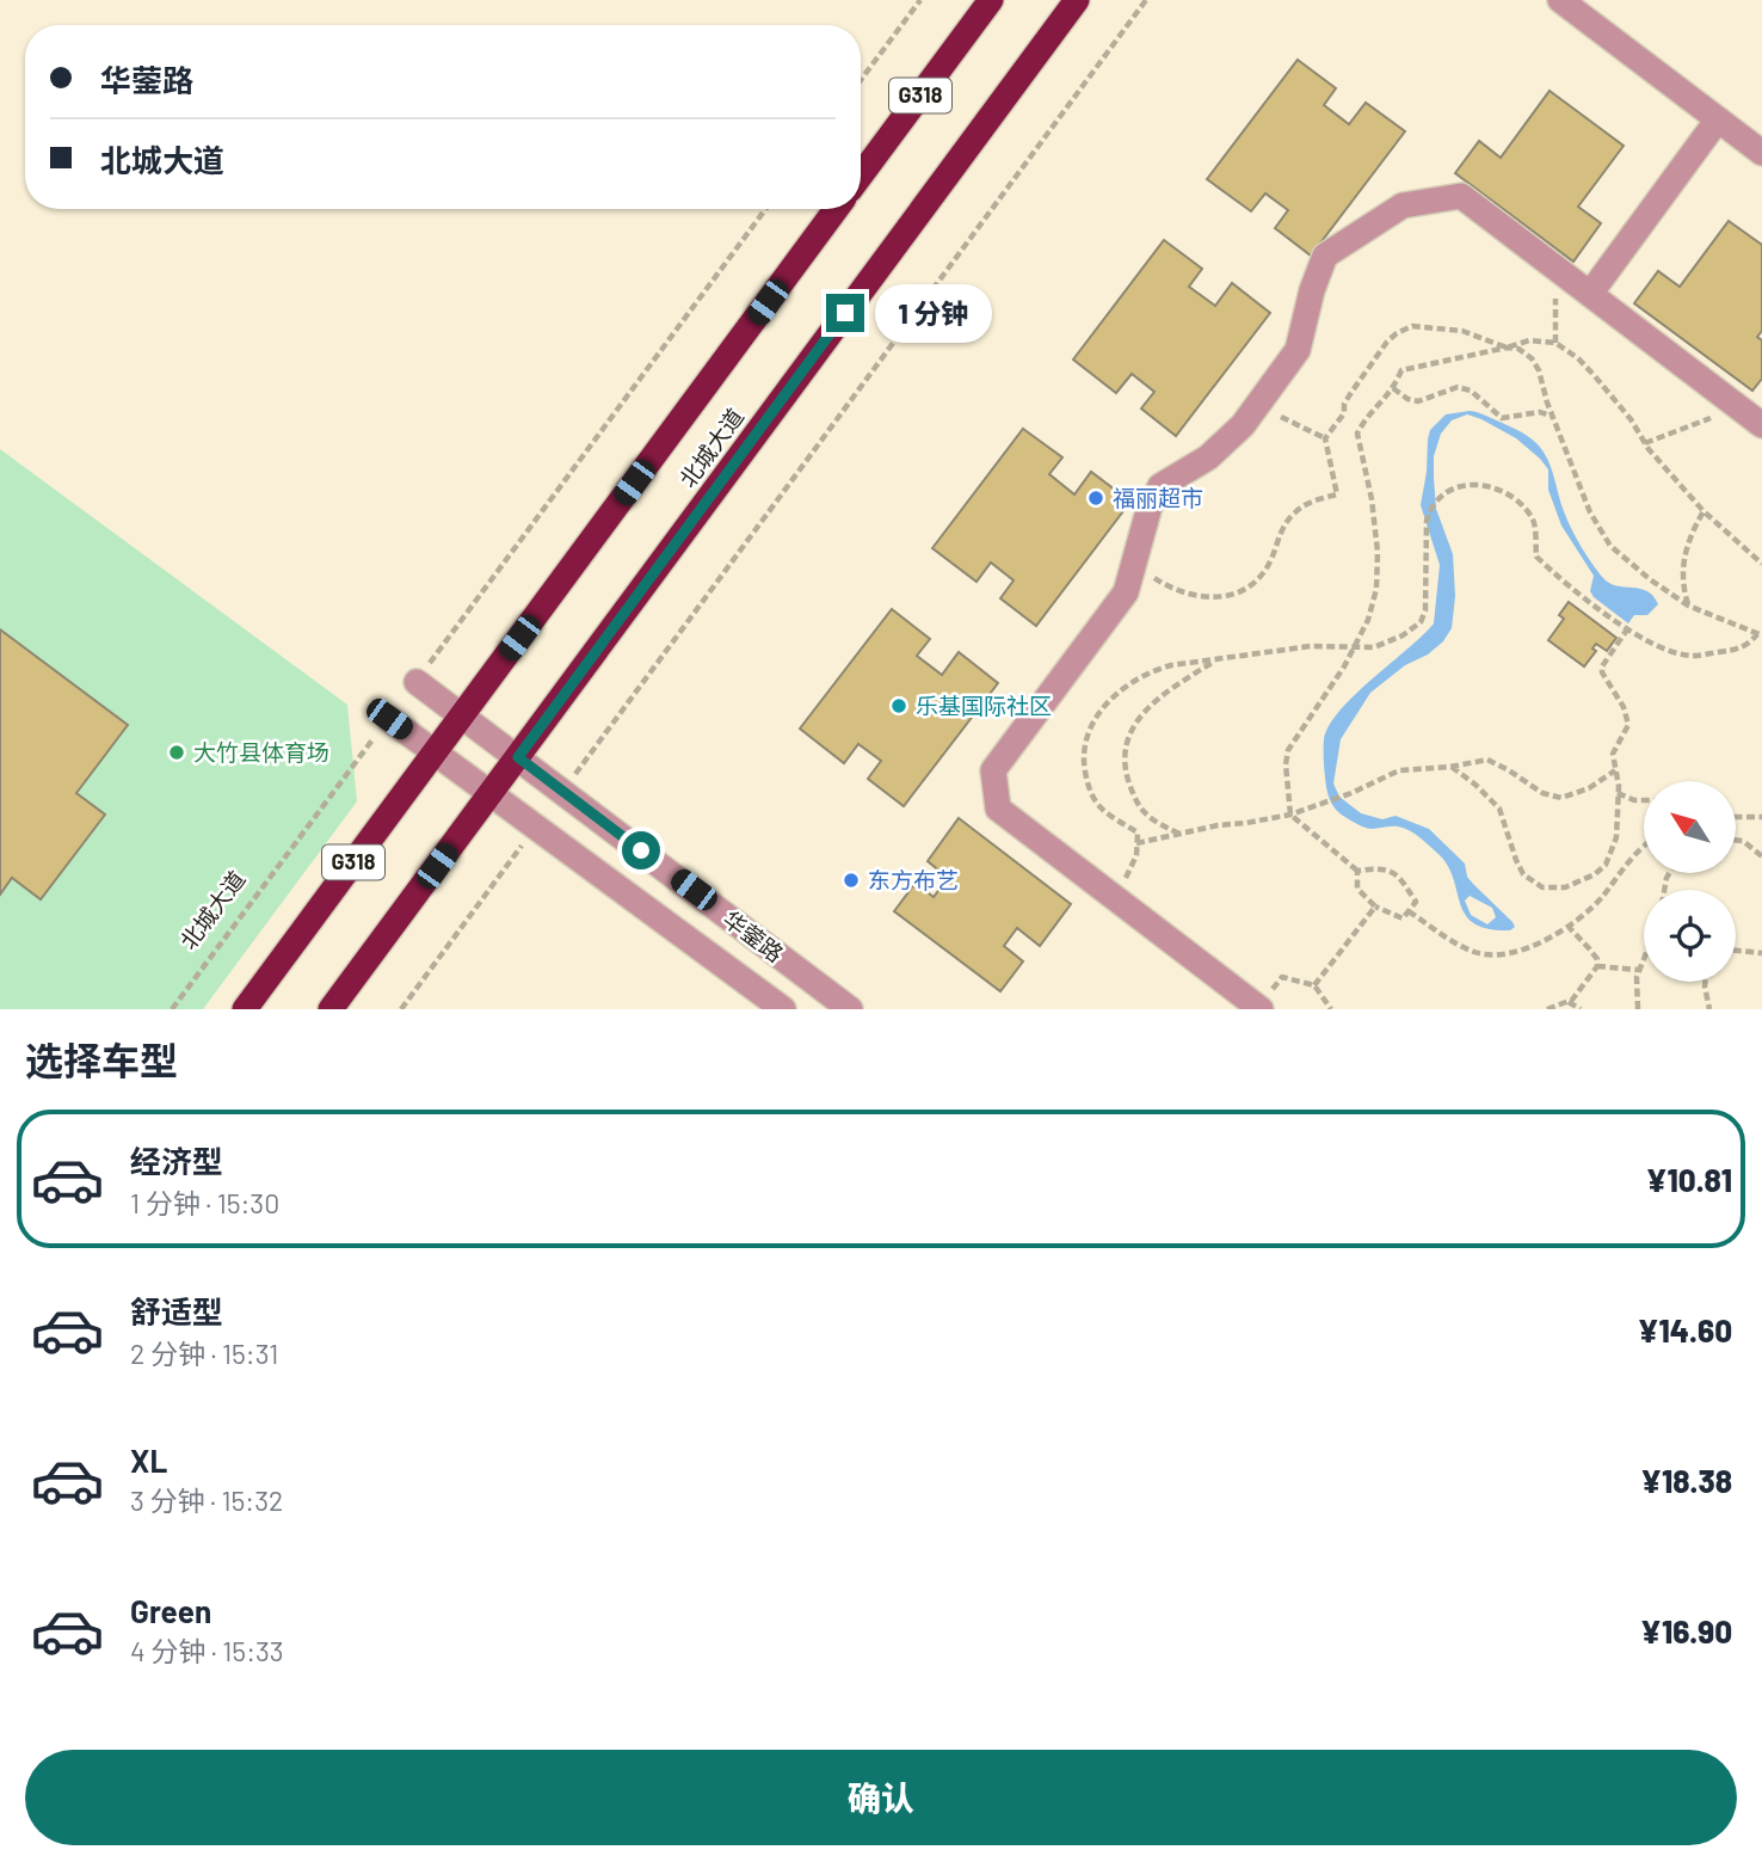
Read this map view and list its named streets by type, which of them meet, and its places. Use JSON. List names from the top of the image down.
{
  "streets": {
    "highway": ["G318", "北城大道"],
    "street": ["华蓥路"]
  },
  "crossings": [
    ["北城大道", "华蓥路"]
  ],
  "places": [
    "福丽超市",
    "乐基国际社区",
    "大竹县体育场",
    "东方布艺"
  ],
  "north": "top left",
  "page": {
    "banner": ["华蓥路", "北城大道"],
    "bubble": "1 分钟",
    "heading": "选择车型",
    "list": [
      {
        "name": "经济型",
        "note": "1 分钟 · 15:30",
        "value": "¥10.81"
      },
      {
        "name": "舒适型",
        "note": "2 分钟 · 15:31",
        "value": "¥14.60"
      },
      {
        "name": "XL",
        "note": "3 分钟 · 15:32",
        "value": "¥18.38"
      },
      {
        "name": "Green",
        "note": "4 分钟 · 15:33",
        "value": "¥16.90"
      }
    ],
    "buttons": "确认"
  }
}
